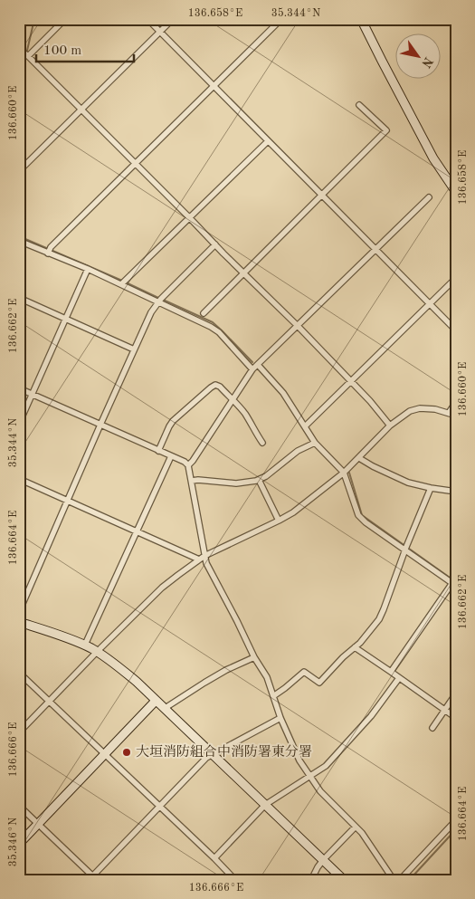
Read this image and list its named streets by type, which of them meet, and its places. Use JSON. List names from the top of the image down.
{
  "places": ["大垣消防組合中消防署東分署"],
  "scale_bar": "100 m",
  "north": "bottom right",
  "coordinates": [
    "136.658°E",
    "35.344°N",
    "136.660°E",
    "136.662°E",
    "136.664°E",
    "136.666°E",
    "35.346°N"
  ]
}
